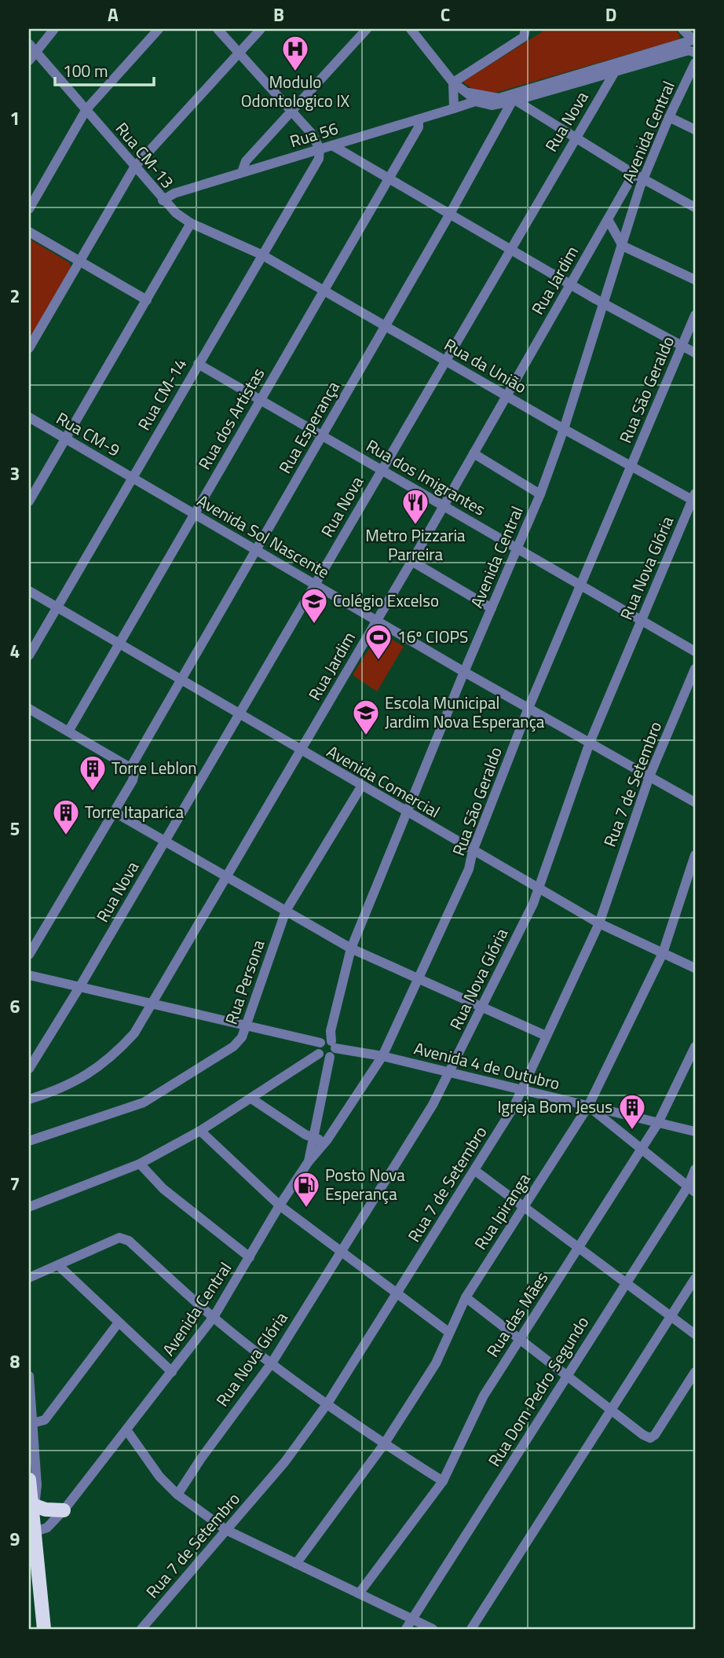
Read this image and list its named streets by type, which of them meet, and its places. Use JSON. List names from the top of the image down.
{
  "streets": {
    "street": [
      "Rua Nova",
      "Avenida Central",
      "Rua 56",
      "Rua CM-13",
      "Rua Jardim",
      "Rua da União",
      "Rua São Geraldo",
      "Rua CM-14",
      "Rua dos Artistas",
      "Rua Esperança",
      "Rua CM-9",
      "Rua dos Imigrantes",
      "Avenida Sol Nascente",
      "Rua Nova Glória",
      "Avenida Comercial",
      "Rua 7 de Setembro",
      "Rua Persona",
      "Avenida 4 de Outubro",
      "Rua Ipiranga",
      "Rua das Mães",
      "Rua Dom Pedro Segundo"
    ]
  },
  "crossings": [
    ["Rua Nova", "Rua 56"],
    ["Rua Nova", "Rua da União"],
    ["Rua Nova", "Rua dos Imigrantes"],
    ["Rua Nova", "Avenida Sol Nascente"],
    ["Rua Nova", "Avenida Comercial"],
    ["Rua Nova", "Avenida 4 de Outubro"],
    ["Avenida Central", "Rua da União"],
    ["Avenida Central", "Rua São Geraldo"],
    ["Avenida Central", "Rua dos Imigrantes"],
    ["Avenida Central", "Avenida Sol Nascente"],
    ["Avenida Central", "Avenida Comercial"],
    ["Avenida Central", "Avenida 4 de Outubro"],
    ["Rua 56", "Rua CM-13"],
    ["Rua 56", "Rua CM-14"],
    ["Rua 56", "Rua dos Artistas"],
    ["Rua 56", "Rua Esperança"],
    ["Rua CM-13", "Rua da União"],
    ["Rua CM-13", "Rua CM-14"],
    ["Rua Jardim", "Rua da União"],
    ["Rua Jardim", "Rua dos Imigrantes"],
    ["Rua Jardim", "Avenida Sol Nascente"],
    ["Rua Jardim", "Avenida Comercial"],
    ["Rua Jardim", "Avenida 4 de Outubro"],
    ["Rua da União", "Rua São Geraldo"],
    ["Rua da União", "Rua CM-14"],
    ["Rua da União", "Rua dos Artistas"],
    ["Rua da União", "Rua Esperança"],
    ["Rua da União", "Rua Nova Glória"],
    ["Rua São Geraldo", "Rua dos Imigrantes"],
    ["Rua São Geraldo", "Avenida Sol Nascente"],
    ["Rua São Geraldo", "Avenida Comercial"],
    ["Rua São Geraldo", "Avenida 4 de Outubro"],
    ["Rua CM-14", "Rua CM-9"],
    ["Rua CM-14", "Rua dos Imigrantes"],
    ["Rua CM-14", "Avenida Sol Nascente"],
    ["Rua CM-14", "Avenida Comercial"],
    ["Rua dos Artistas", "Rua dos Imigrantes"],
    ["Rua dos Artistas", "Avenida Sol Nascente"],
    ["Rua dos Artistas", "Avenida Comercial"],
    ["Rua Esperança", "Rua dos Imigrantes"],
    ["Rua Esperança", "Avenida Sol Nascente"],
    ["Rua Esperança", "Avenida Comercial"],
    ["Rua CM-9", "Avenida Sol Nascente"],
    ["Rua dos Imigrantes", "Rua Nova Glória"],
    ["Avenida Sol Nascente", "Rua Nova Glória"],
    ["Avenida Sol Nascente", "Rua 7 de Setembro"],
    ["Rua Nova Glória", "Avenida Comercial"],
    ["Rua Nova Glória", "Avenida 4 de Outubro"],
    ["Avenida Comercial", "Rua 7 de Setembro"],
    ["Avenida Comercial", "Rua Persona"],
    ["Avenida Comercial", "Rua Ipiranga"],
    ["Rua 7 de Setembro", "Avenida 4 de Outubro"],
    ["Rua Persona", "Avenida 4 de Outubro"],
    ["Avenida 4 de Outubro", "Rua Ipiranga"],
    ["Avenida 4 de Outubro", "Rua das Mães"]
  ],
  "places": {
    "hospital": ["Modulo Odontologico IX"],
    "restaurant": ["Metro Pizzaria Parreira"],
    "school or university": ["Colégio Excelso", "Escola Municipal Jardim Nova Esperança"],
    "sports": ["16º CIOPS"],
    "building": ["Torre Leblon", "Torre Itaparica", "Igreja Bom Jesus"],
    "fuel station": ["Posto Nova Esperança"]
  },
  "scale_bar": "100 m",
  "grid": {
    "columns": [
      "A",
      "B",
      "C",
      "D"
    ],
    "rows": [
      "1",
      "2",
      "3",
      "4",
      "5",
      "6",
      "7",
      "8",
      "9"
    ]
  }
}
